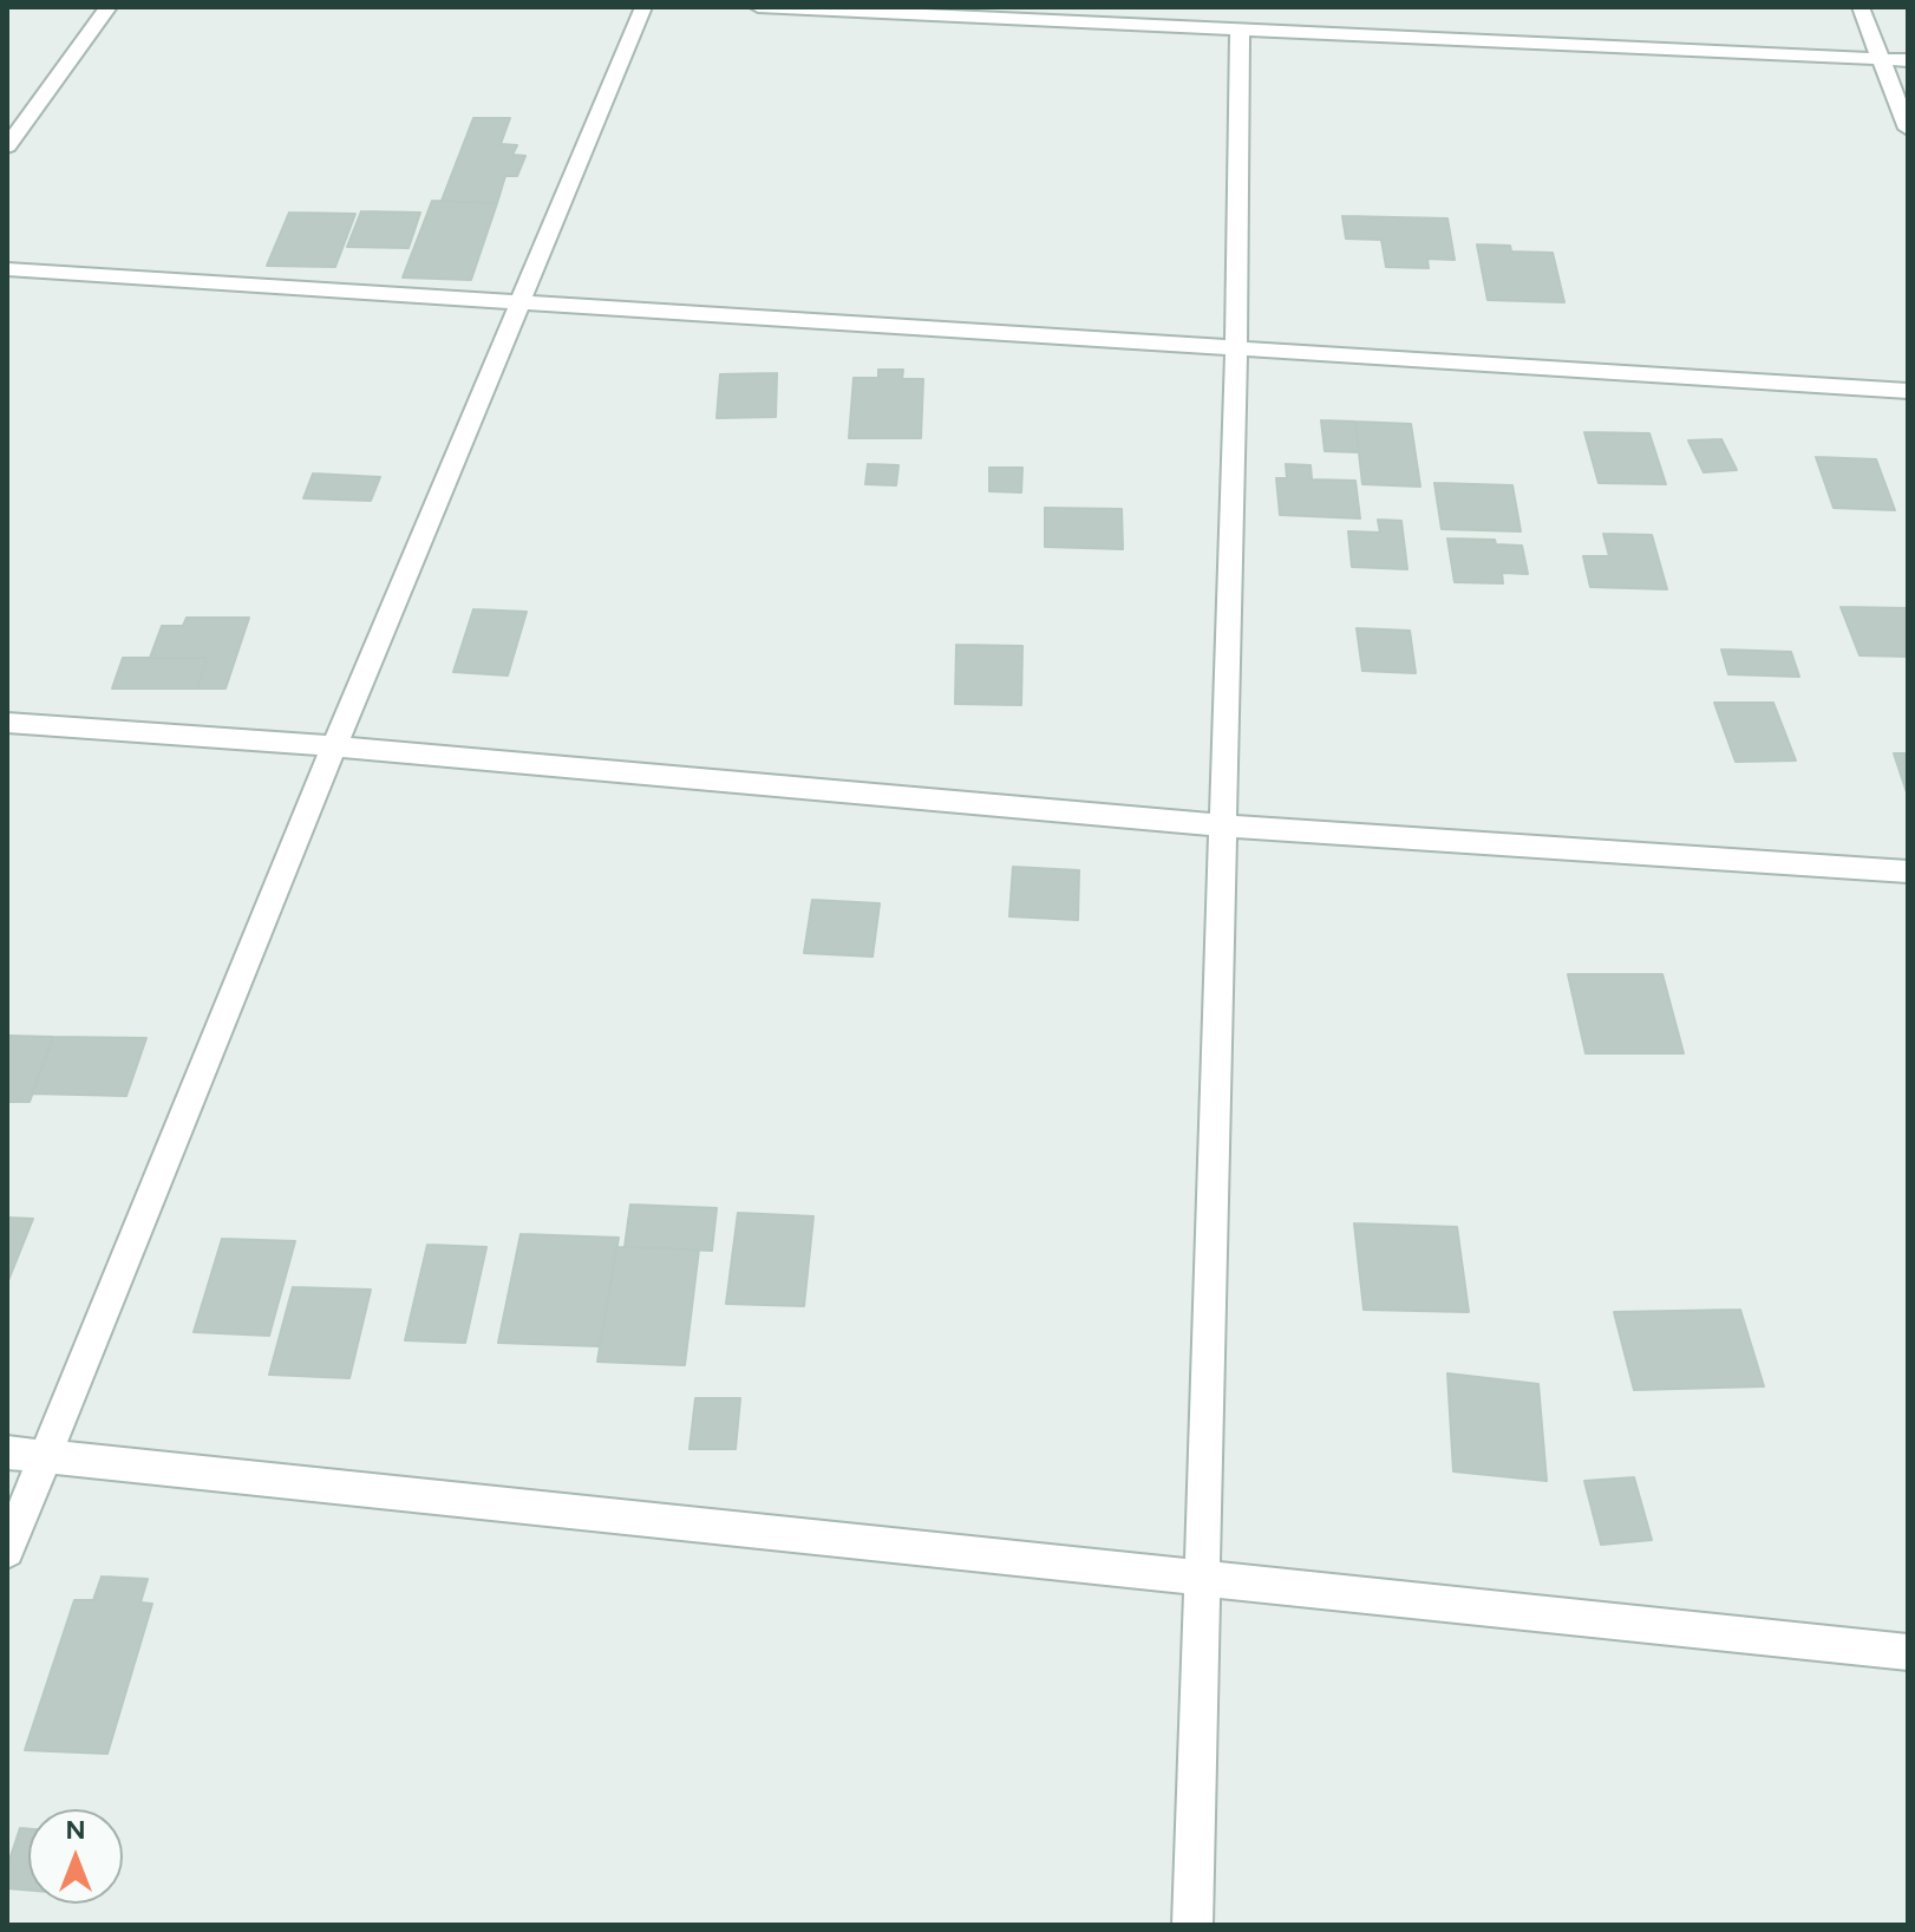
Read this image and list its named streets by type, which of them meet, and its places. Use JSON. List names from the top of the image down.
{
  "north": "top"
}
